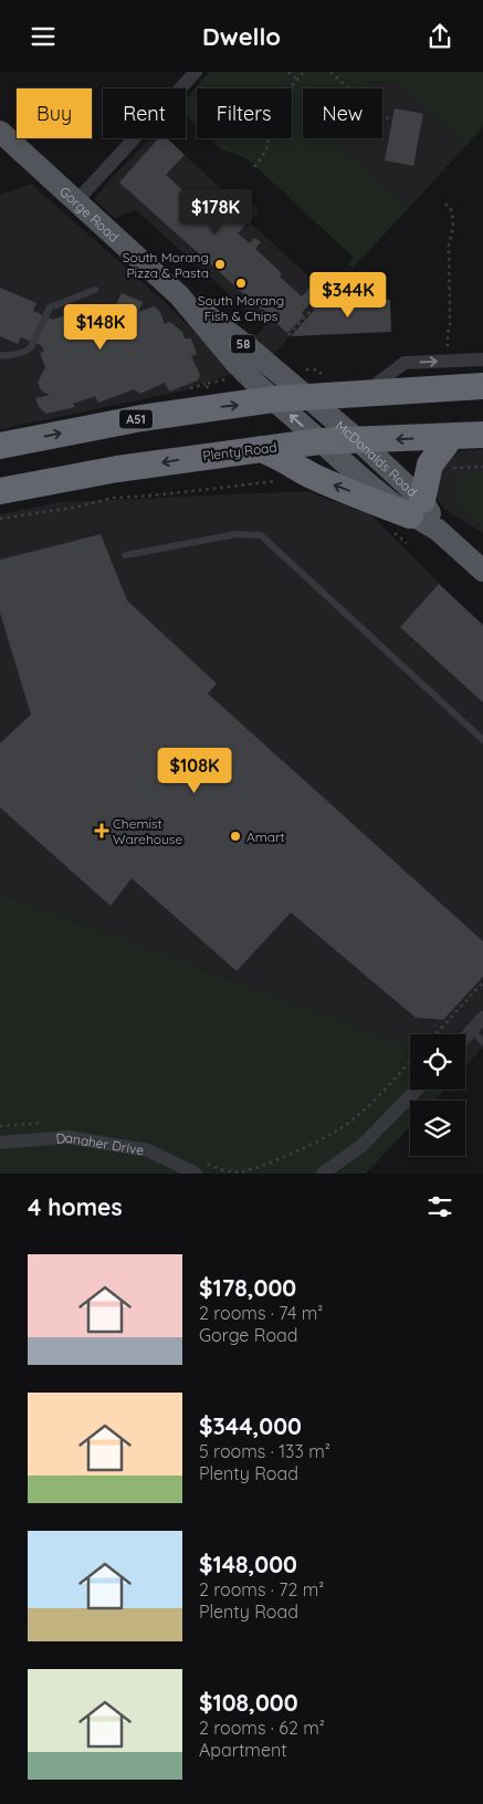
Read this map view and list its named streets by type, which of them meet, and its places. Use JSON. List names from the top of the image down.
{
  "streets": {
    "highway": ["A51", "Plenty Road"],
    "main road": ["Gorge Road", "58", "McDonalds Road"],
    "street": ["Danaher Drive"]
  },
  "crossings": [
    ["Gorge Road", "A51"],
    ["Gorge Road", "Plenty Road"],
    ["Gorge Road", "McDonalds Road"],
    ["A51", "McDonalds Road"],
    ["Plenty Road", "McDonalds Road"]
  ],
  "places": {
    "other": ["South Morang Pizza & Pasta", "South Morang Fish & Chips", "Amart"],
    "health": ["Chemist Warehouse"]
  },
  "page": {
    "header": "Dwello",
    "chip": [
      "Buy",
      "Rent",
      "Filters",
      "New"
    ],
    "price": [
      "$178K",
      "$344K",
      "$148K",
      "$108K"
    ],
    "heading": "4 homes",
    "list": [
      {
        "name": "$178,000",
        "note": "2 rooms · 74 m² · Gorge Road"
      },
      {
        "name": "$344,000",
        "note": "5 rooms · 133 m² · Plenty Road"
      },
      {
        "name": "$148,000",
        "note": "2 rooms · 72 m² · Plenty Road"
      },
      {
        "name": "$108,000",
        "note": "2 rooms · 62 m² · Apartment"
      }
    ]
  }
}
